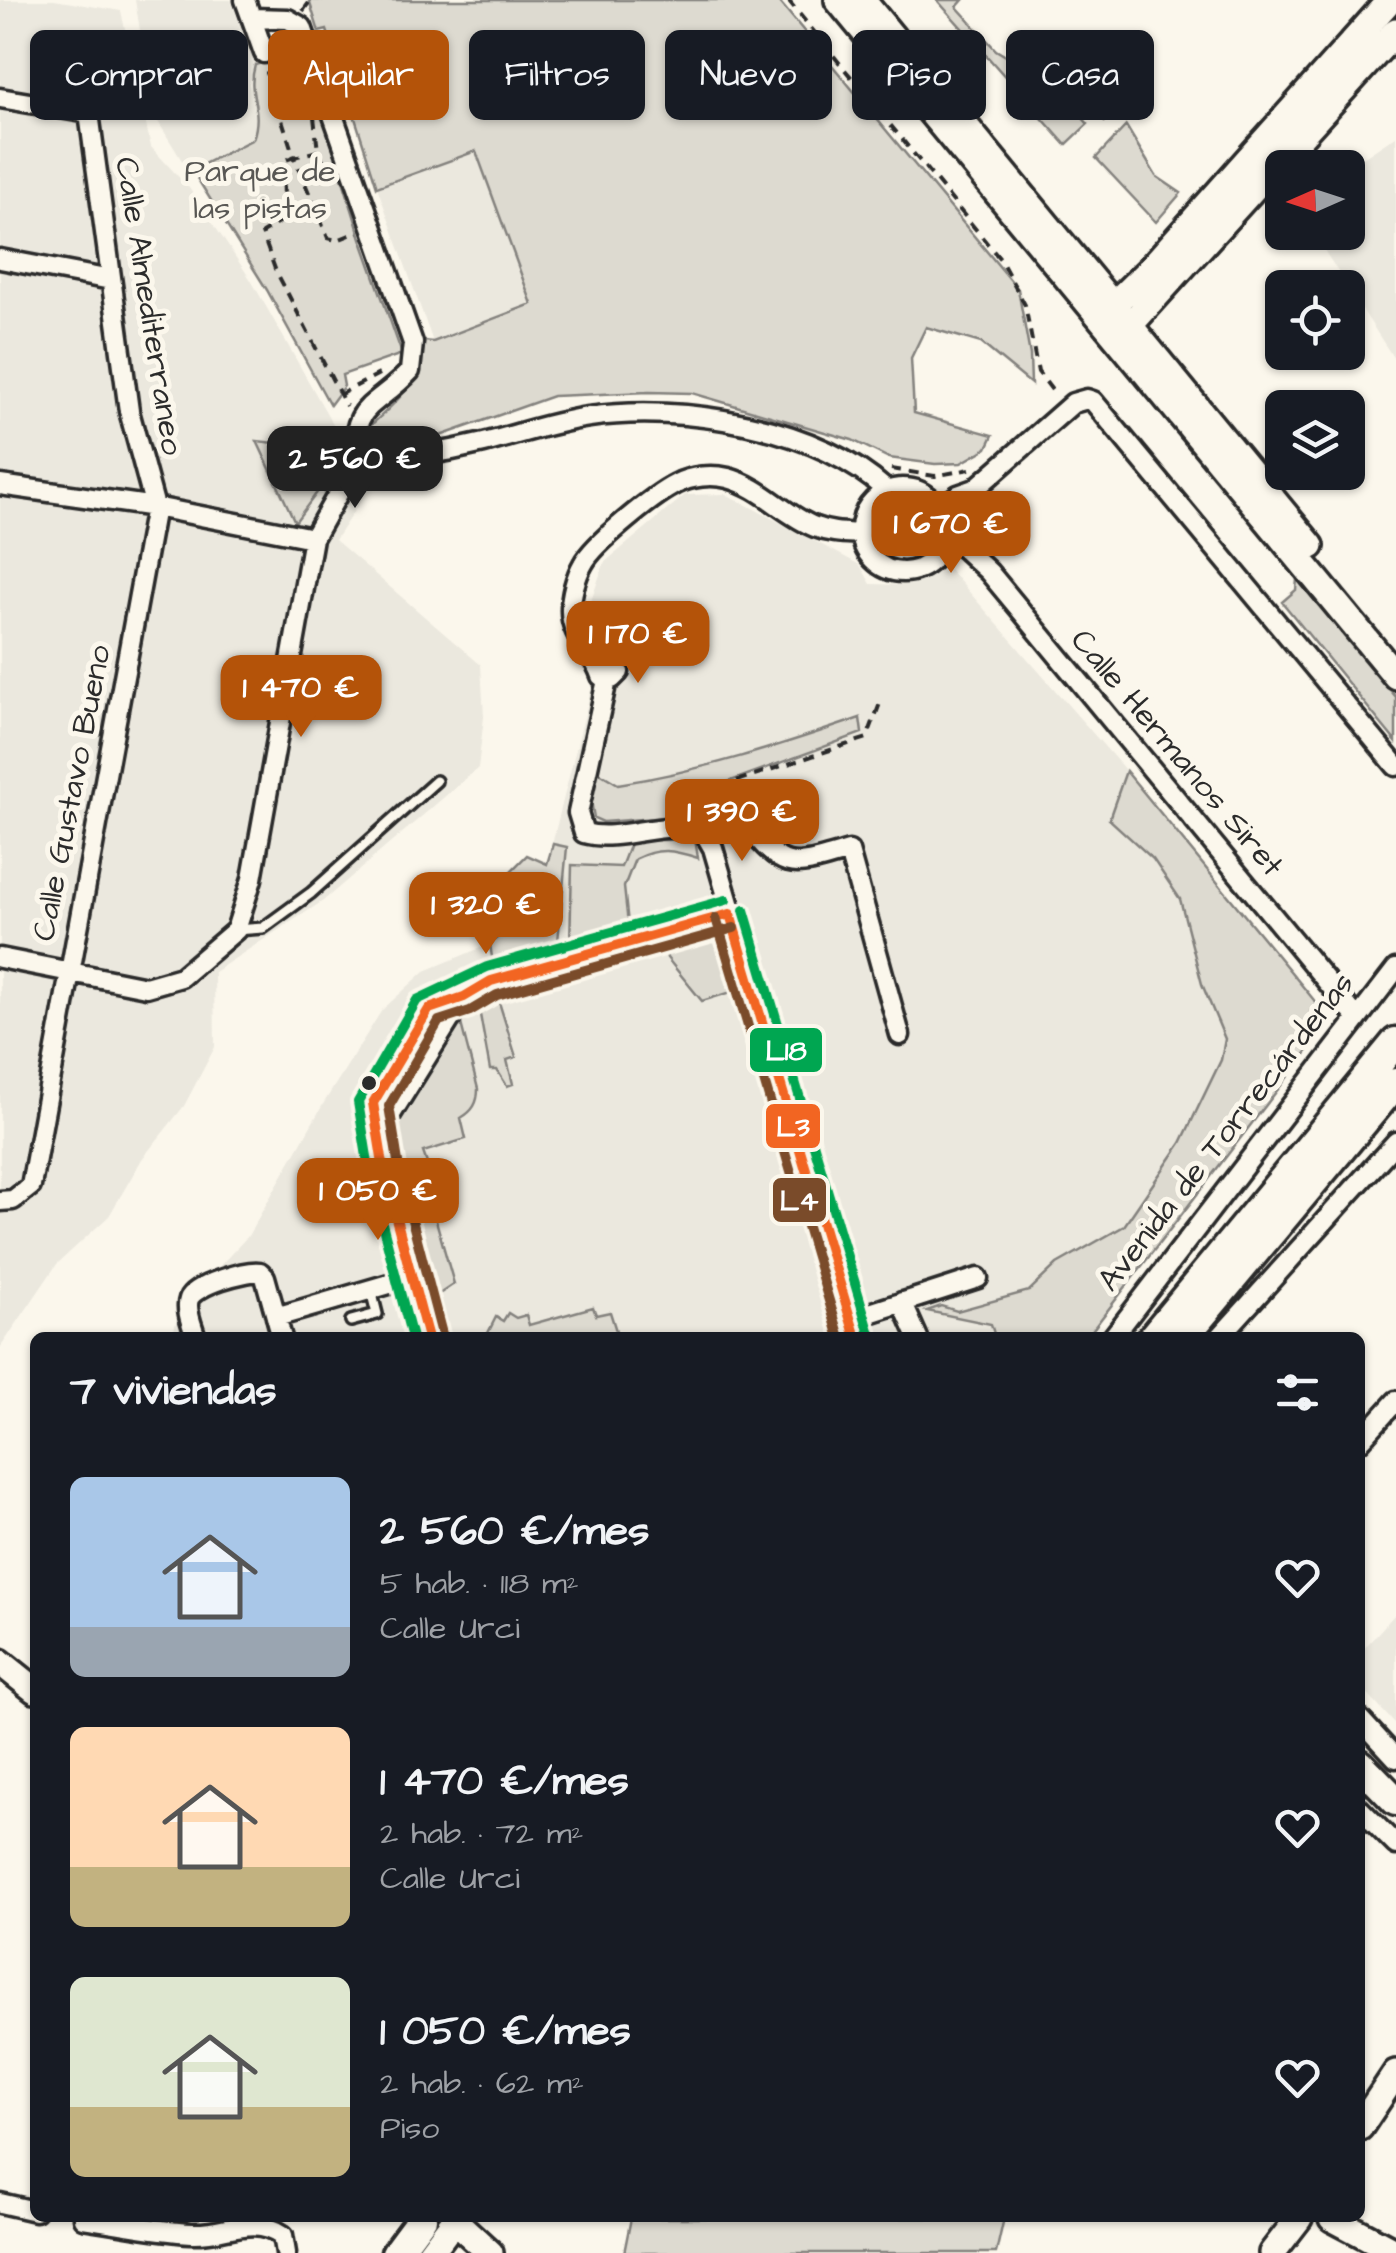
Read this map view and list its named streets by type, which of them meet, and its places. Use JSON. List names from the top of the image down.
{
  "streets": {
    "street": [
      "Calle Almediterraneo",
      "Calle Hermanos Siret",
      "Calle Gustavo Bueno",
      "Avenida de Torrecárdenas"
    ]
  },
  "crossings": [
    ["Calle Almediterraneo", "Calle Gustavo Bueno"],
    ["Calle Hermanos Siret", "Avenida de Torrecárdenas"]
  ],
  "parks": ["Parque de las pistas"],
  "lines": ["transit line L18", "transit line L3", "transit line L4"],
  "north": "left",
  "page": {
    "chip": [
      "Comprar",
      "Alquilar",
      "Filtros",
      "Nuevo",
      "Piso",
      "Casa"
    ],
    "price": [
      "2 560 €",
      "1 670 €",
      "1 170 €",
      "1 470 €",
      "1 390 €",
      "1 320 €",
      "1 050 €"
    ],
    "heading": "7 viviendas",
    "list": [
      {
        "name": "2 560 €/mes",
        "note": "5 hab. · 118 m² · Calle Urci"
      },
      {
        "name": "1 470 €/mes",
        "note": "2 hab. · 72 m² · Calle Urci"
      },
      {
        "name": "1 050 €/mes",
        "note": "2 hab. · 62 m² · Piso"
      }
    ]
  }
}
